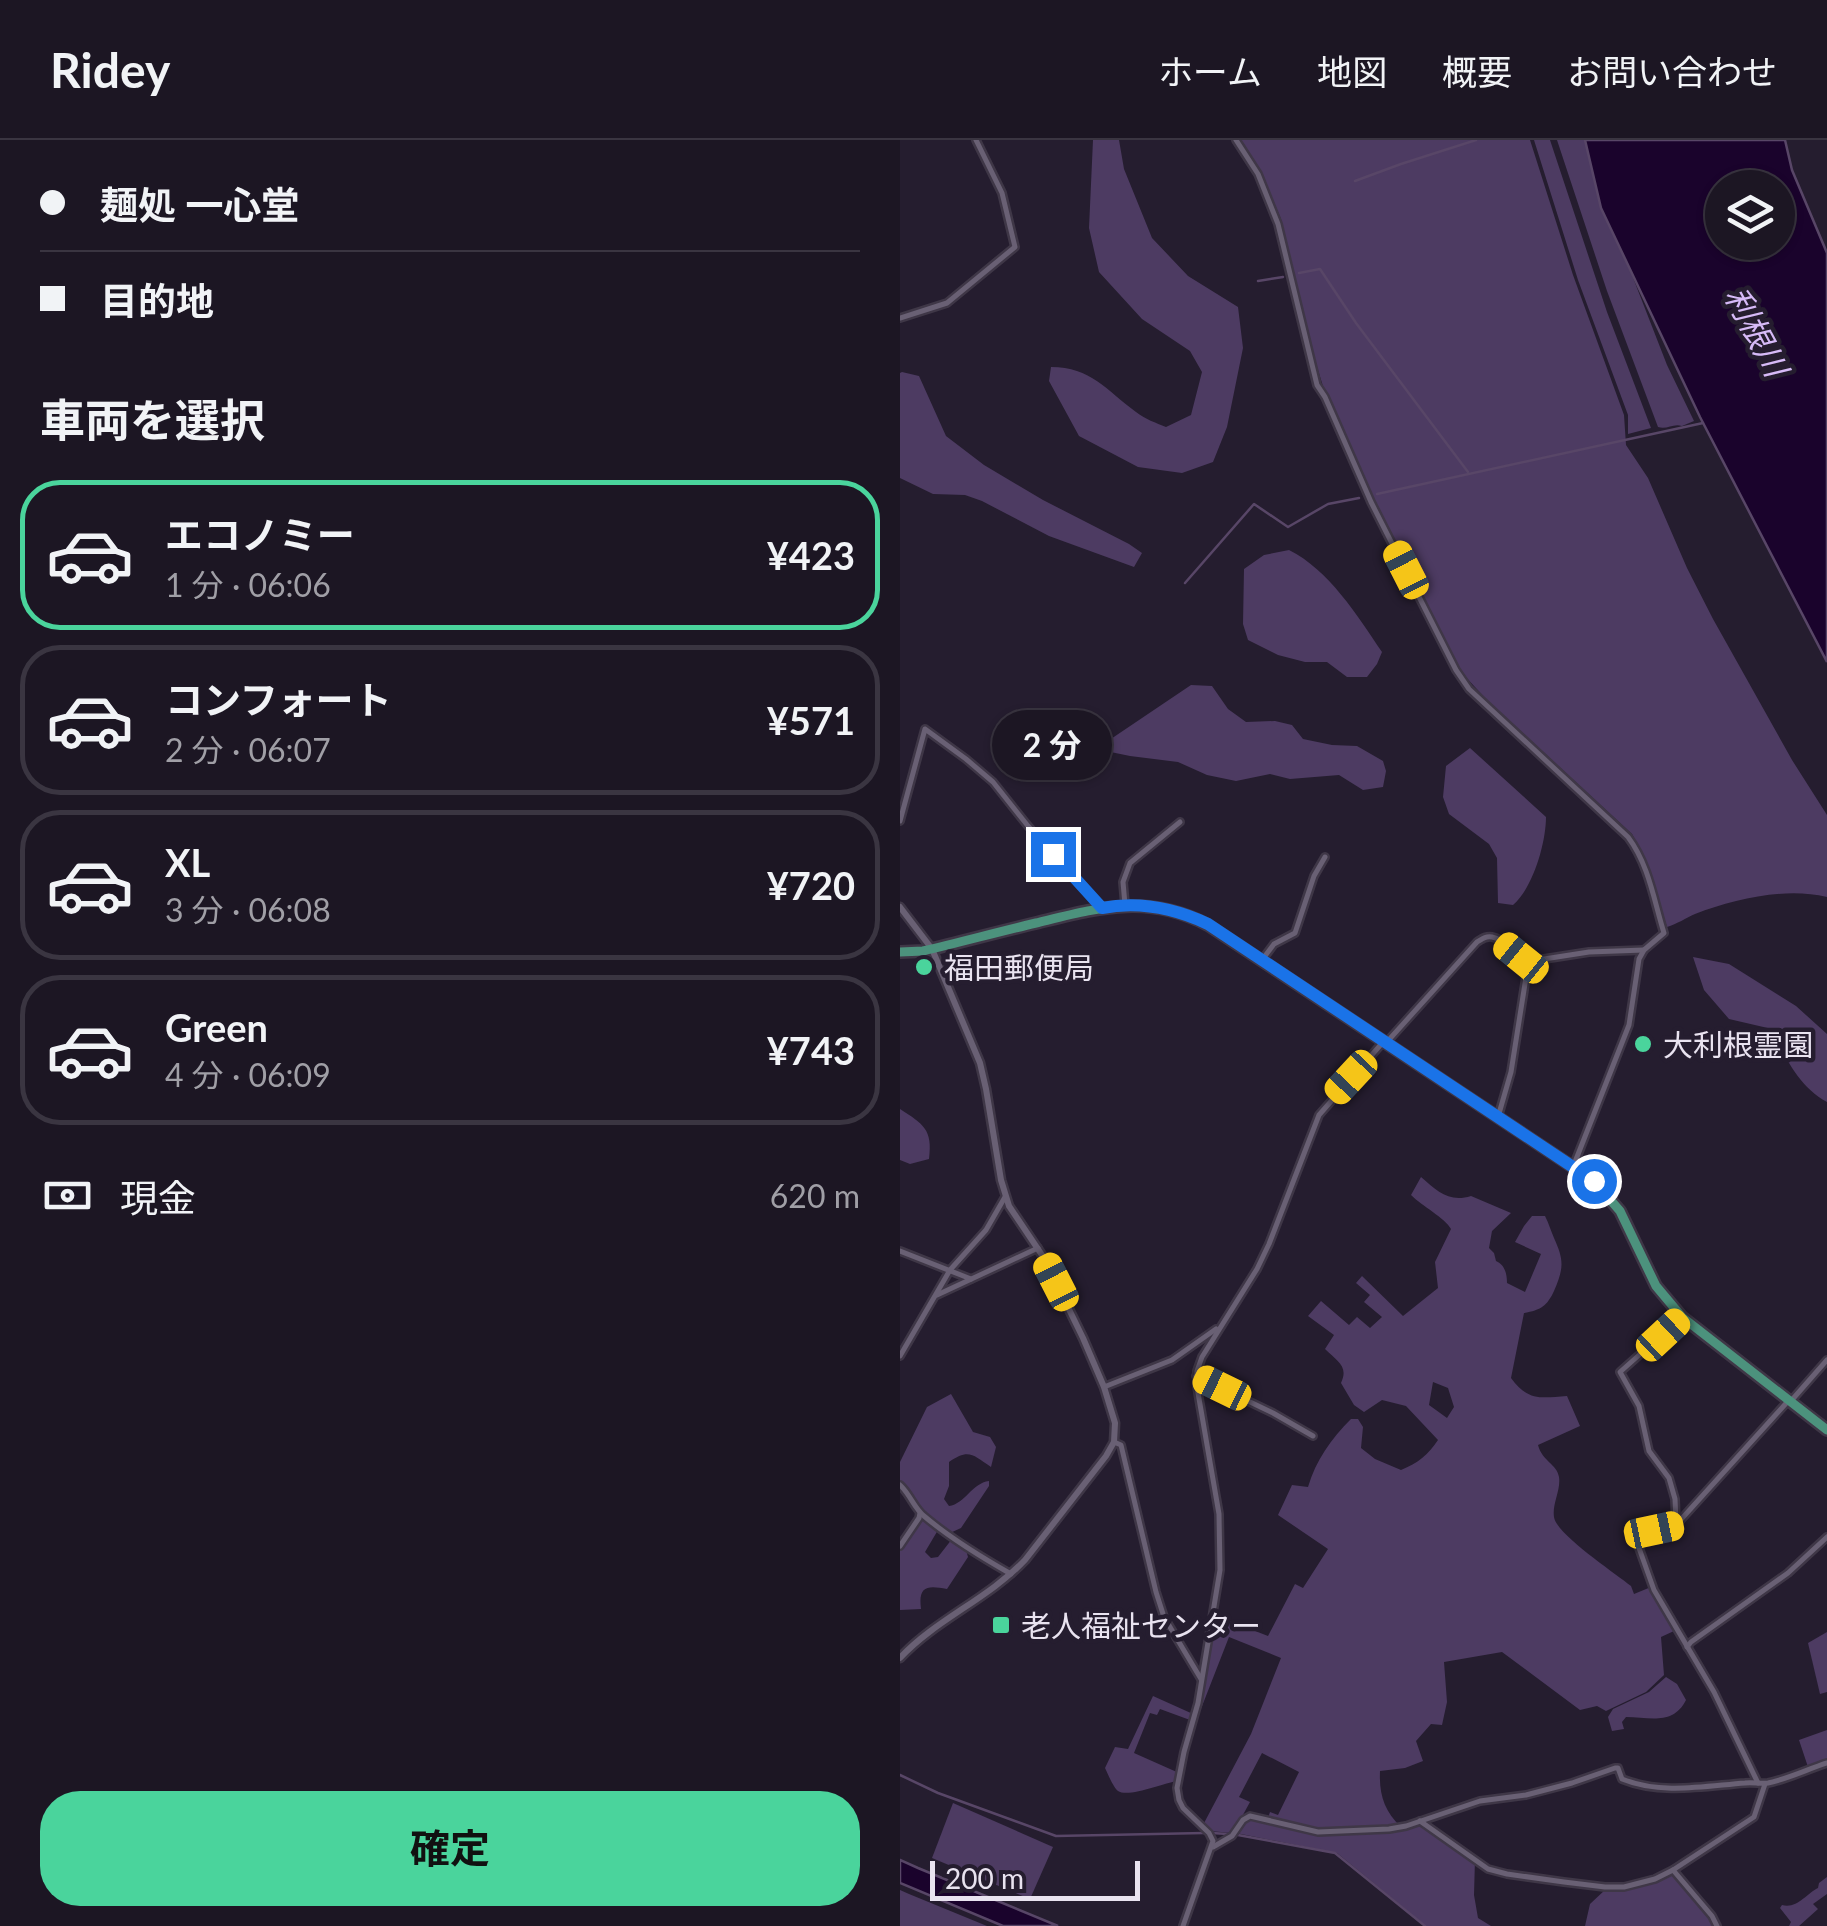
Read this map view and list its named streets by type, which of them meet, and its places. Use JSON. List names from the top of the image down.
{
  "water": ["利根川"],
  "places": {
    "other": ["福田郵便局", "大利根霊園"],
    "transit": ["老人福祉センター"]
  },
  "scale_bar": "200 m",
  "page": {
    "header": "Ridey",
    "nav": [
      "ホーム",
      "地図",
      "概要",
      "お問い合わせ"
    ],
    "banner": ["麺処 一心堂", "目的地"],
    "heading": "車両を選択",
    "list": [
      {
        "name": "エコノミー",
        "note": "1 分 · 06:06",
        "value": "¥423"
      },
      {
        "name": "コンフォート",
        "note": "2 分 · 06:07",
        "value": "¥571"
      },
      {
        "name": "XL",
        "note": "3 分 · 06:08",
        "value": "¥720"
      },
      {
        "name": "Green",
        "note": "4 分 · 06:09",
        "value": "¥743"
      }
    ],
    "bubble": "2 分",
    "pay": ["現金", "620 m"],
    "buttons": "確定",
    "scale": "200 m"
  }
}
